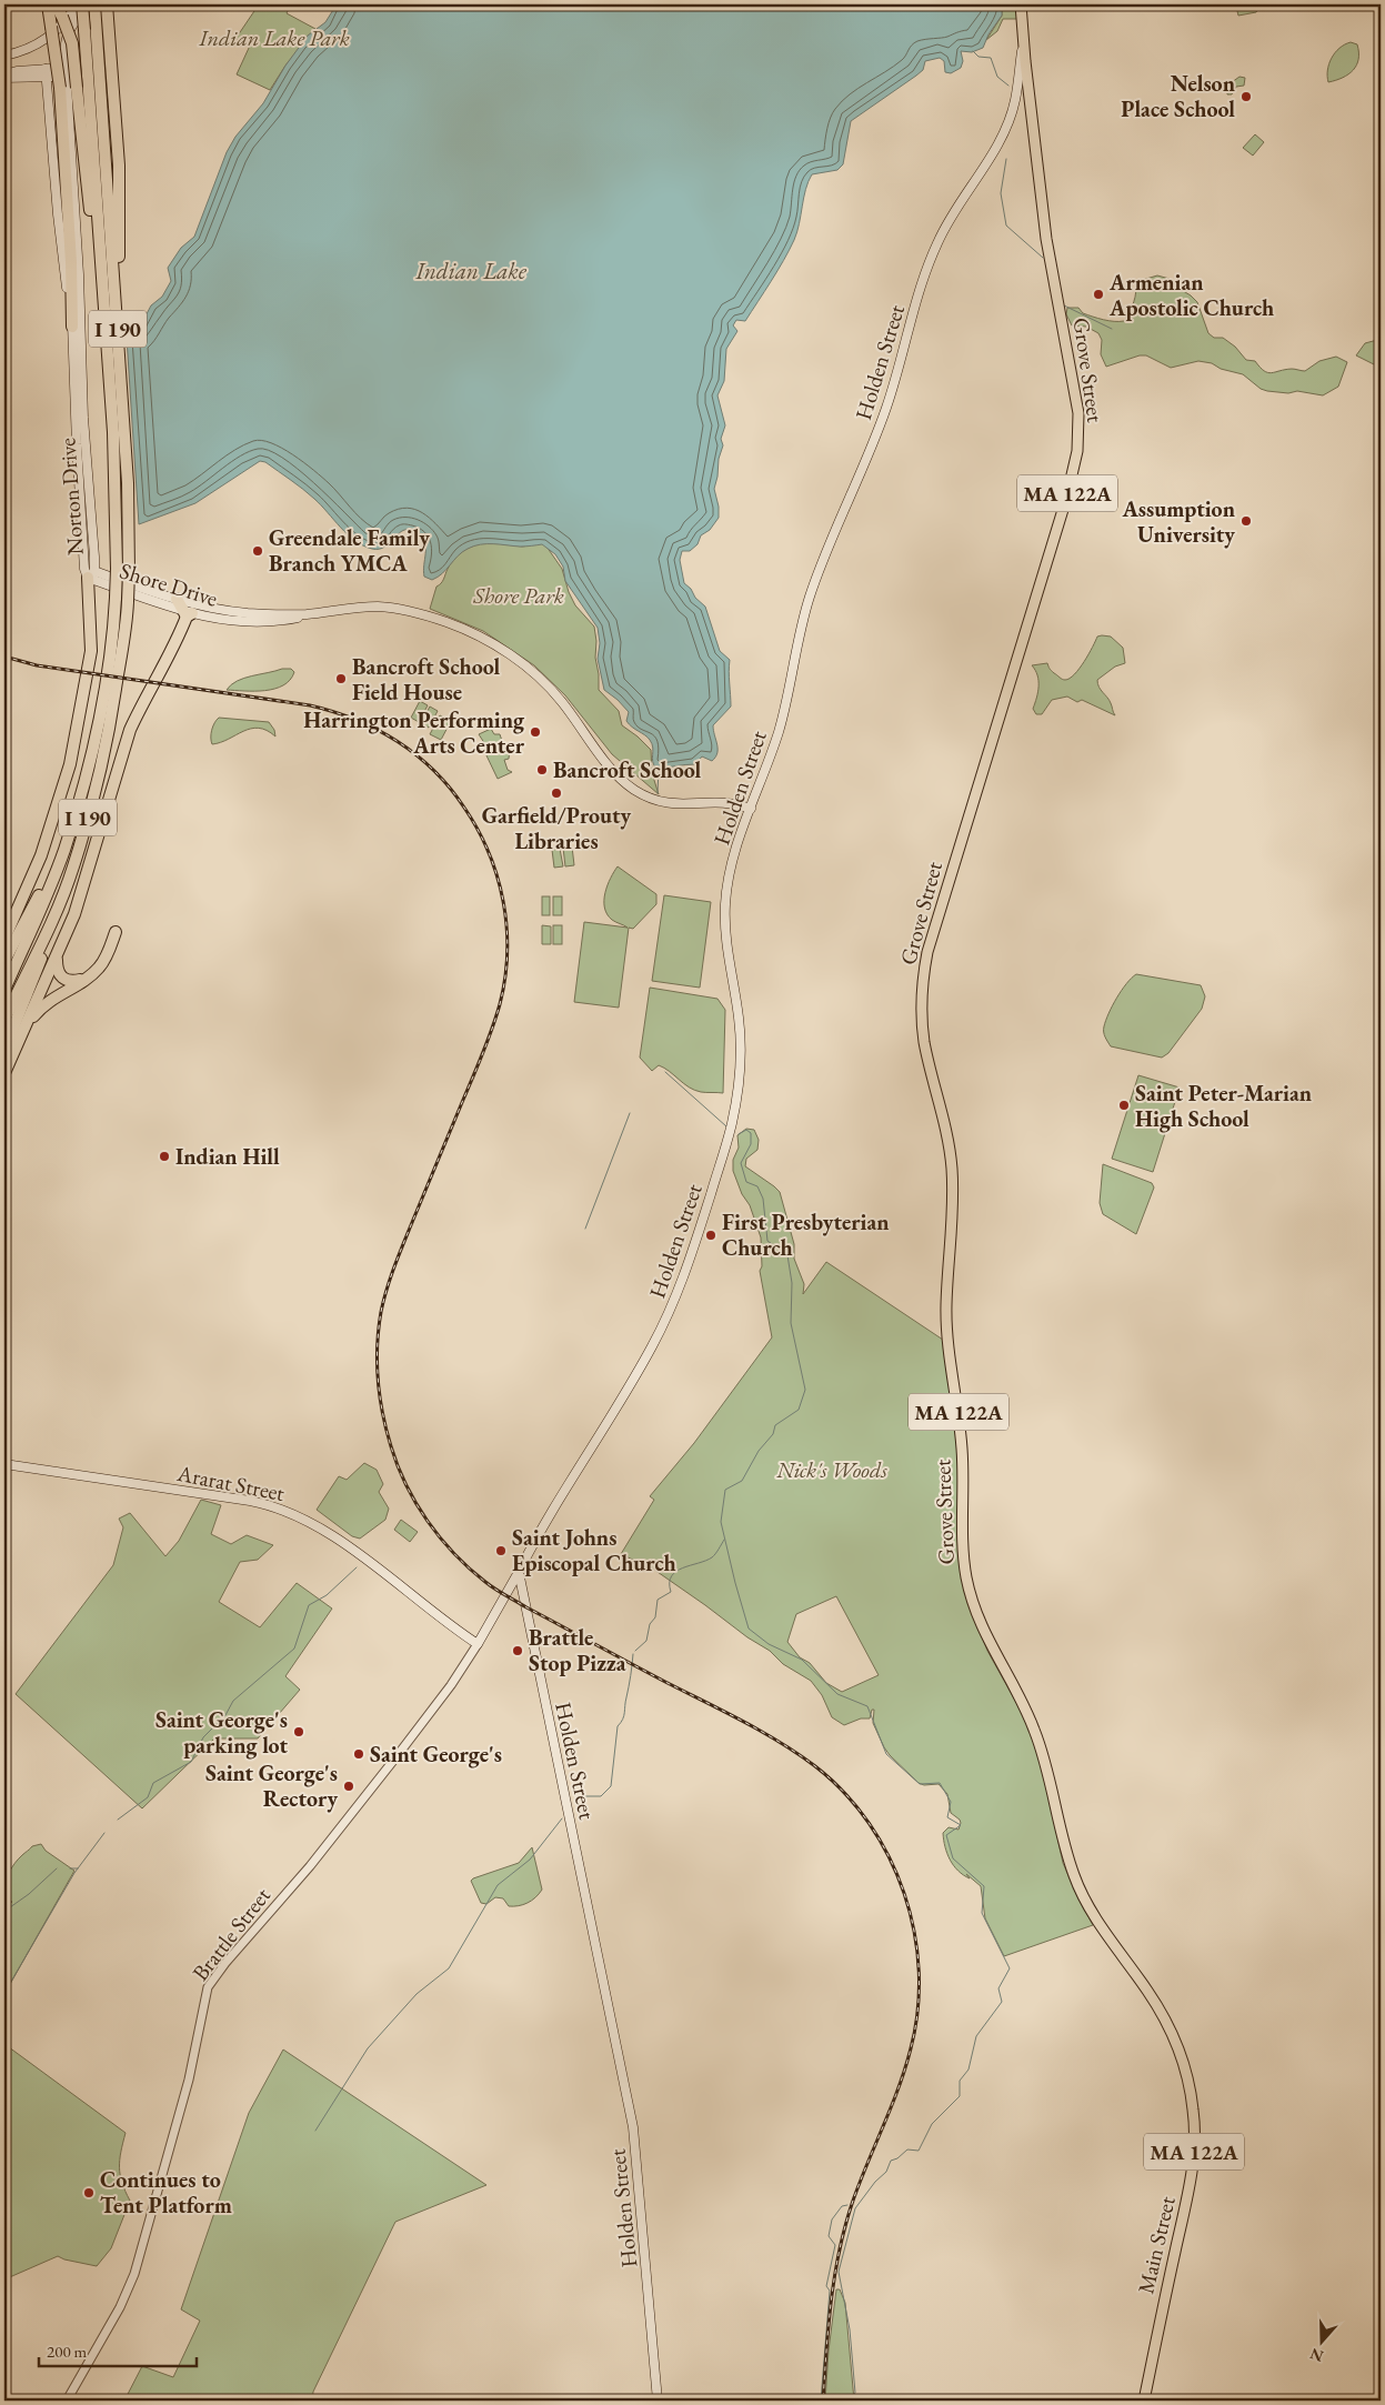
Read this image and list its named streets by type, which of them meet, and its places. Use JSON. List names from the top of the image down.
{
  "streets": {
    "highway": ["I 190"],
    "main road": [
      "Holden Street",
      "Grove Street",
      "MA 122A",
      "Norton Drive",
      "Shore Drive",
      "Ararat Street",
      "Brattle Street",
      "Main Street"
    ]
  },
  "crossings": [
    ["I 190", "Norton Drive"],
    ["Holden Street", "Grove Street"],
    ["Holden Street", "Shore Drive"],
    ["Holden Street", "Brattle Street"],
    ["Grove Street", "Main Street"],
    ["Norton Drive", "Shore Drive"],
    ["Ararat Street", "Brattle Street"]
  ],
  "water": ["Indian Lake"],
  "parks": ["Indian Lake Park", "Shore Park", "Nick's Woods"],
  "places": [
    "Nelson Place School",
    "Armenian Apostolic Church",
    "Assumption University",
    "Greendale Family Branch YMCA",
    "Bancroft School Field House",
    "Harrington Performing Arts Center",
    "Bancroft School",
    "Garfield/Prouty Libraries",
    "Saint Peter-Marian High School",
    "Indian Hill",
    "First Presbyterian Church",
    "Saint Johns Episcopal Church",
    "Brattle Stop Pizza",
    "Saint George's parking lot",
    "Saint George's",
    "Saint George's Rectory",
    "Continues to Tent Platform"
  ],
  "scale_bar": "200 m",
  "north": "bottom"
}
